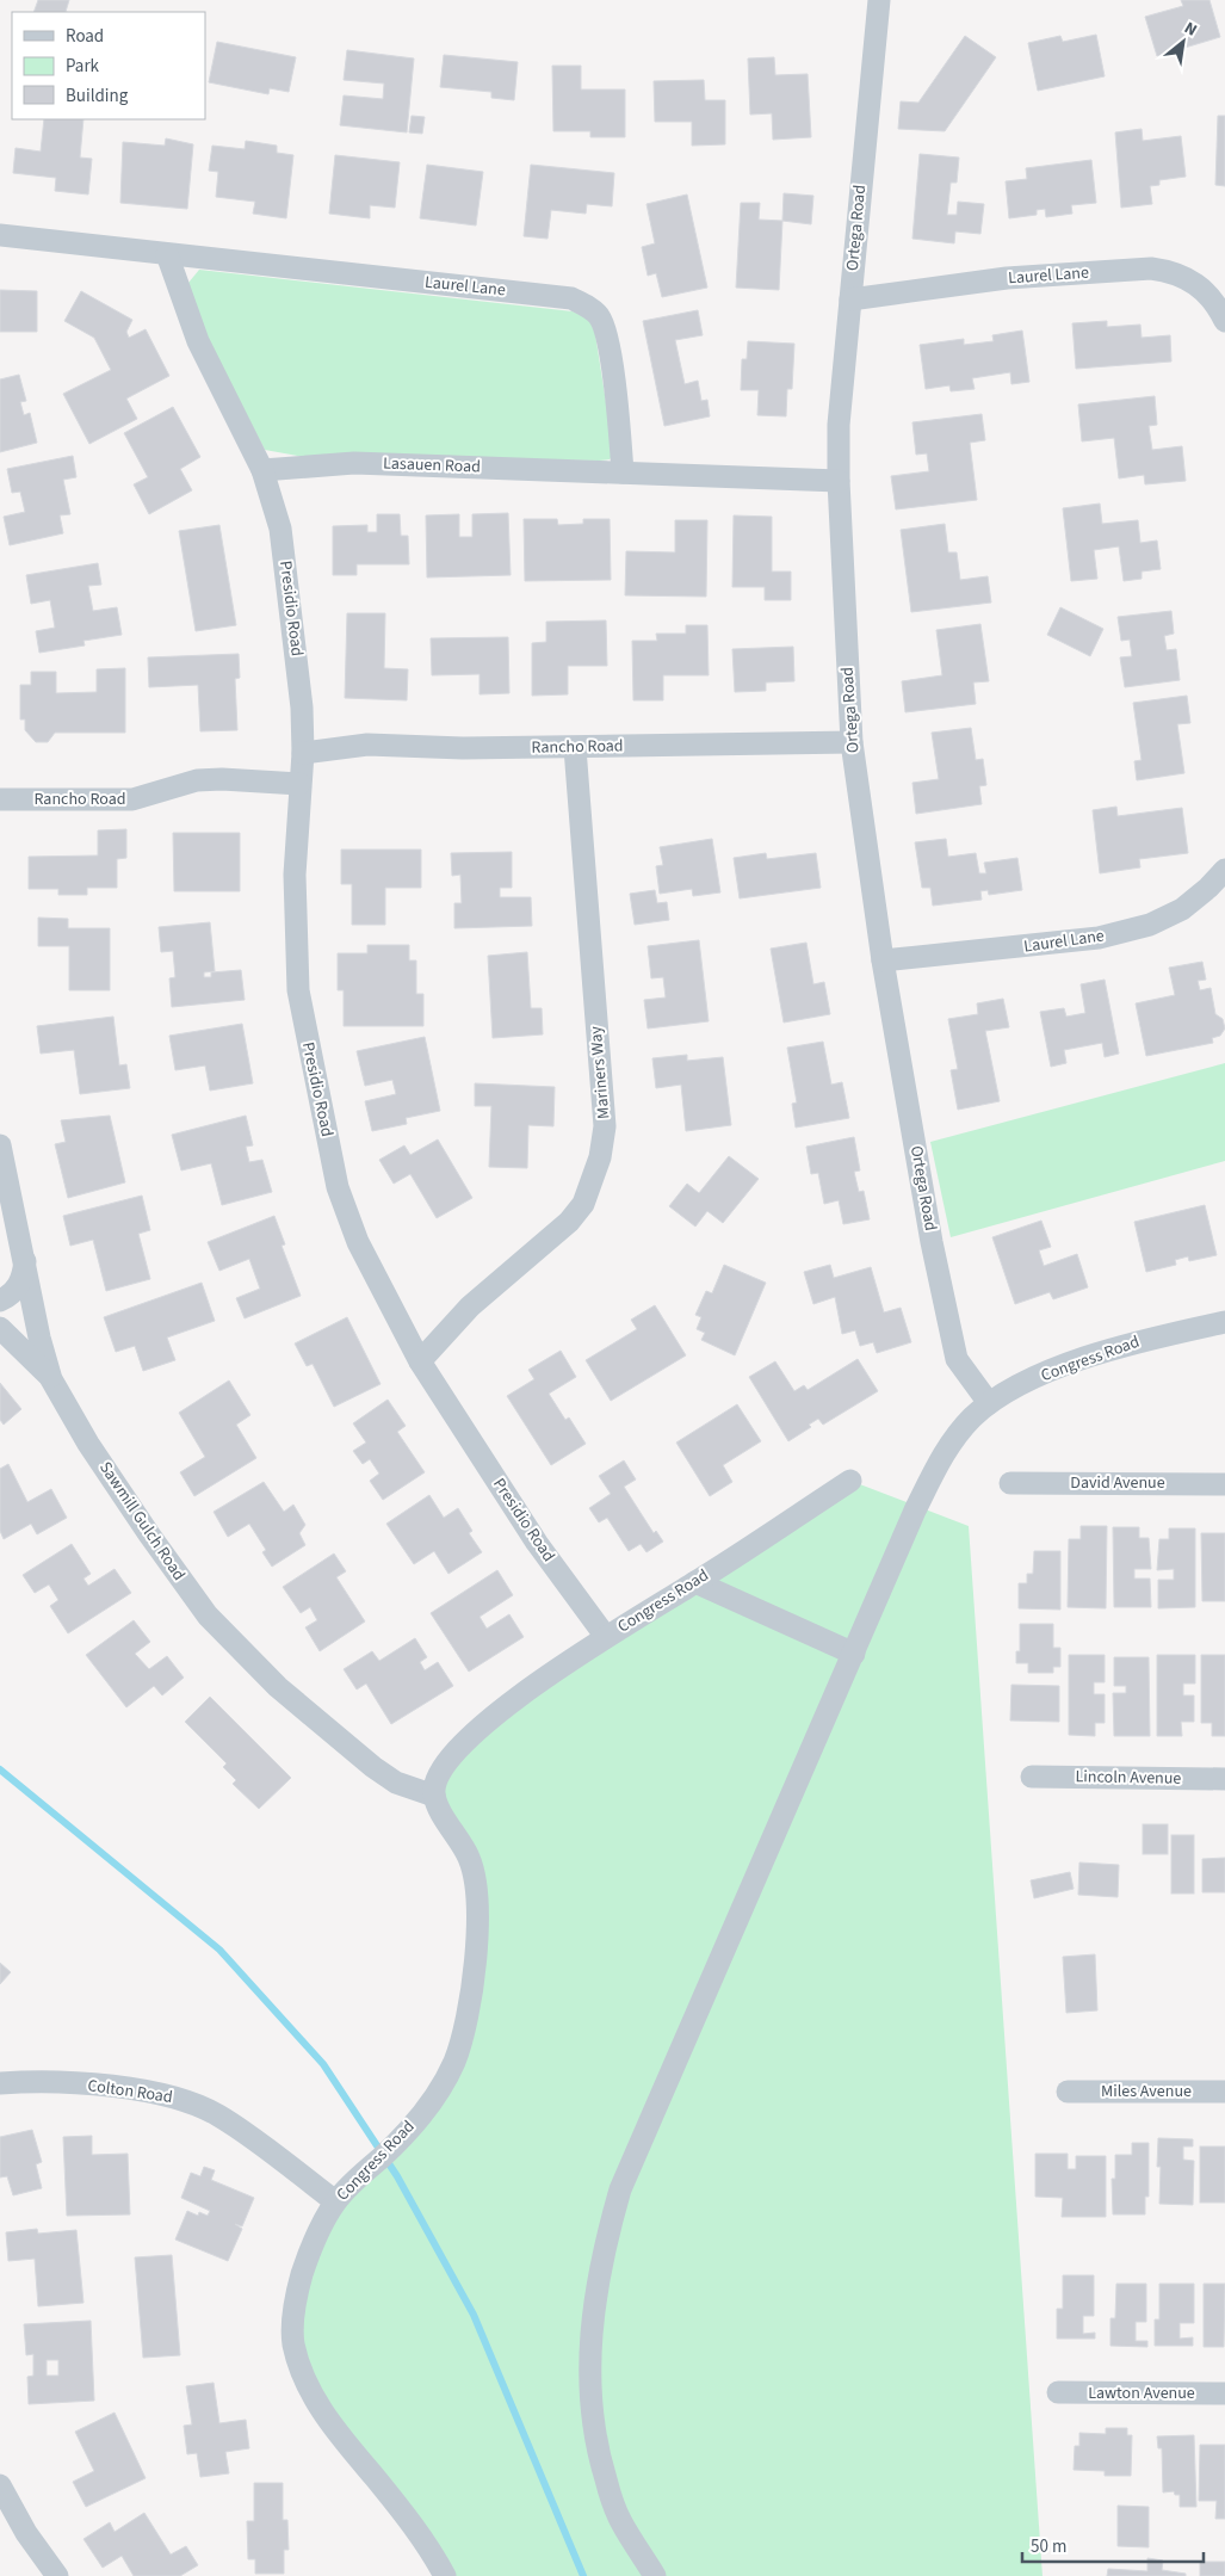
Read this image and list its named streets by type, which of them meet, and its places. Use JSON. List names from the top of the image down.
{
  "streets": {
    "street": [
      "Ortega Road",
      "Laurel Lane",
      "Lasauen Road",
      "Presidio Road",
      "Rancho Road",
      "Mariners Way",
      "Congress Road",
      "David Avenue",
      "Sawmill Gulch Road",
      "Lincoln Avenue",
      "Colton Road",
      "Miles Avenue",
      "Lawton Avenue"
    ]
  },
  "crossings": [
    ["Ortega Road", "Laurel Lane"],
    ["Ortega Road", "Lasauen Road"],
    ["Ortega Road", "Rancho Road"],
    ["Ortega Road", "Congress Road"],
    ["Laurel Lane", "Lasauen Road"],
    ["Lasauen Road", "Presidio Road"],
    ["Presidio Road", "Rancho Road"],
    ["Presidio Road", "Mariners Way"],
    ["Presidio Road", "Congress Road"],
    ["Rancho Road", "Mariners Way"],
    ["Congress Road", "Sawmill Gulch Road"],
    ["Congress Road", "Colton Road"]
  ],
  "legend": ["Road", "Park", "Building"],
  "scale_bar": "50 m",
  "north": "top right"
}
